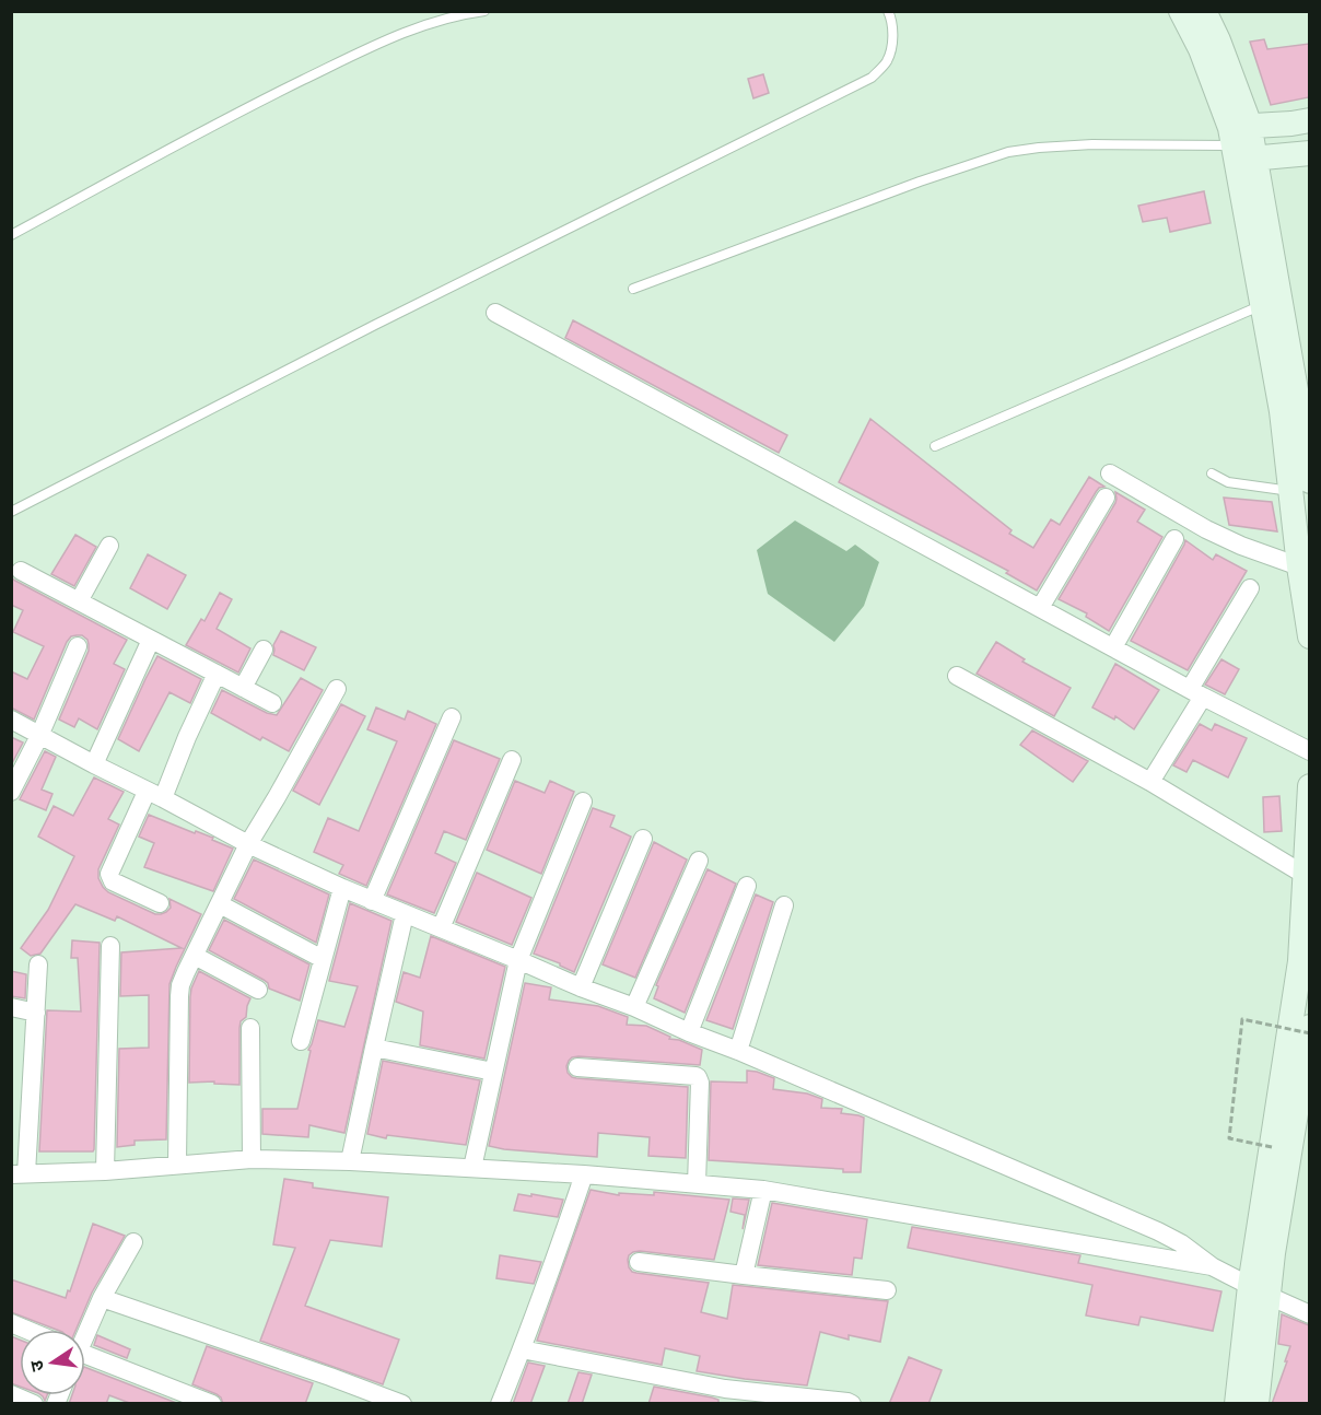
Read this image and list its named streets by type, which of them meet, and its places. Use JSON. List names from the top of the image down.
{
  "north": "left"
}
